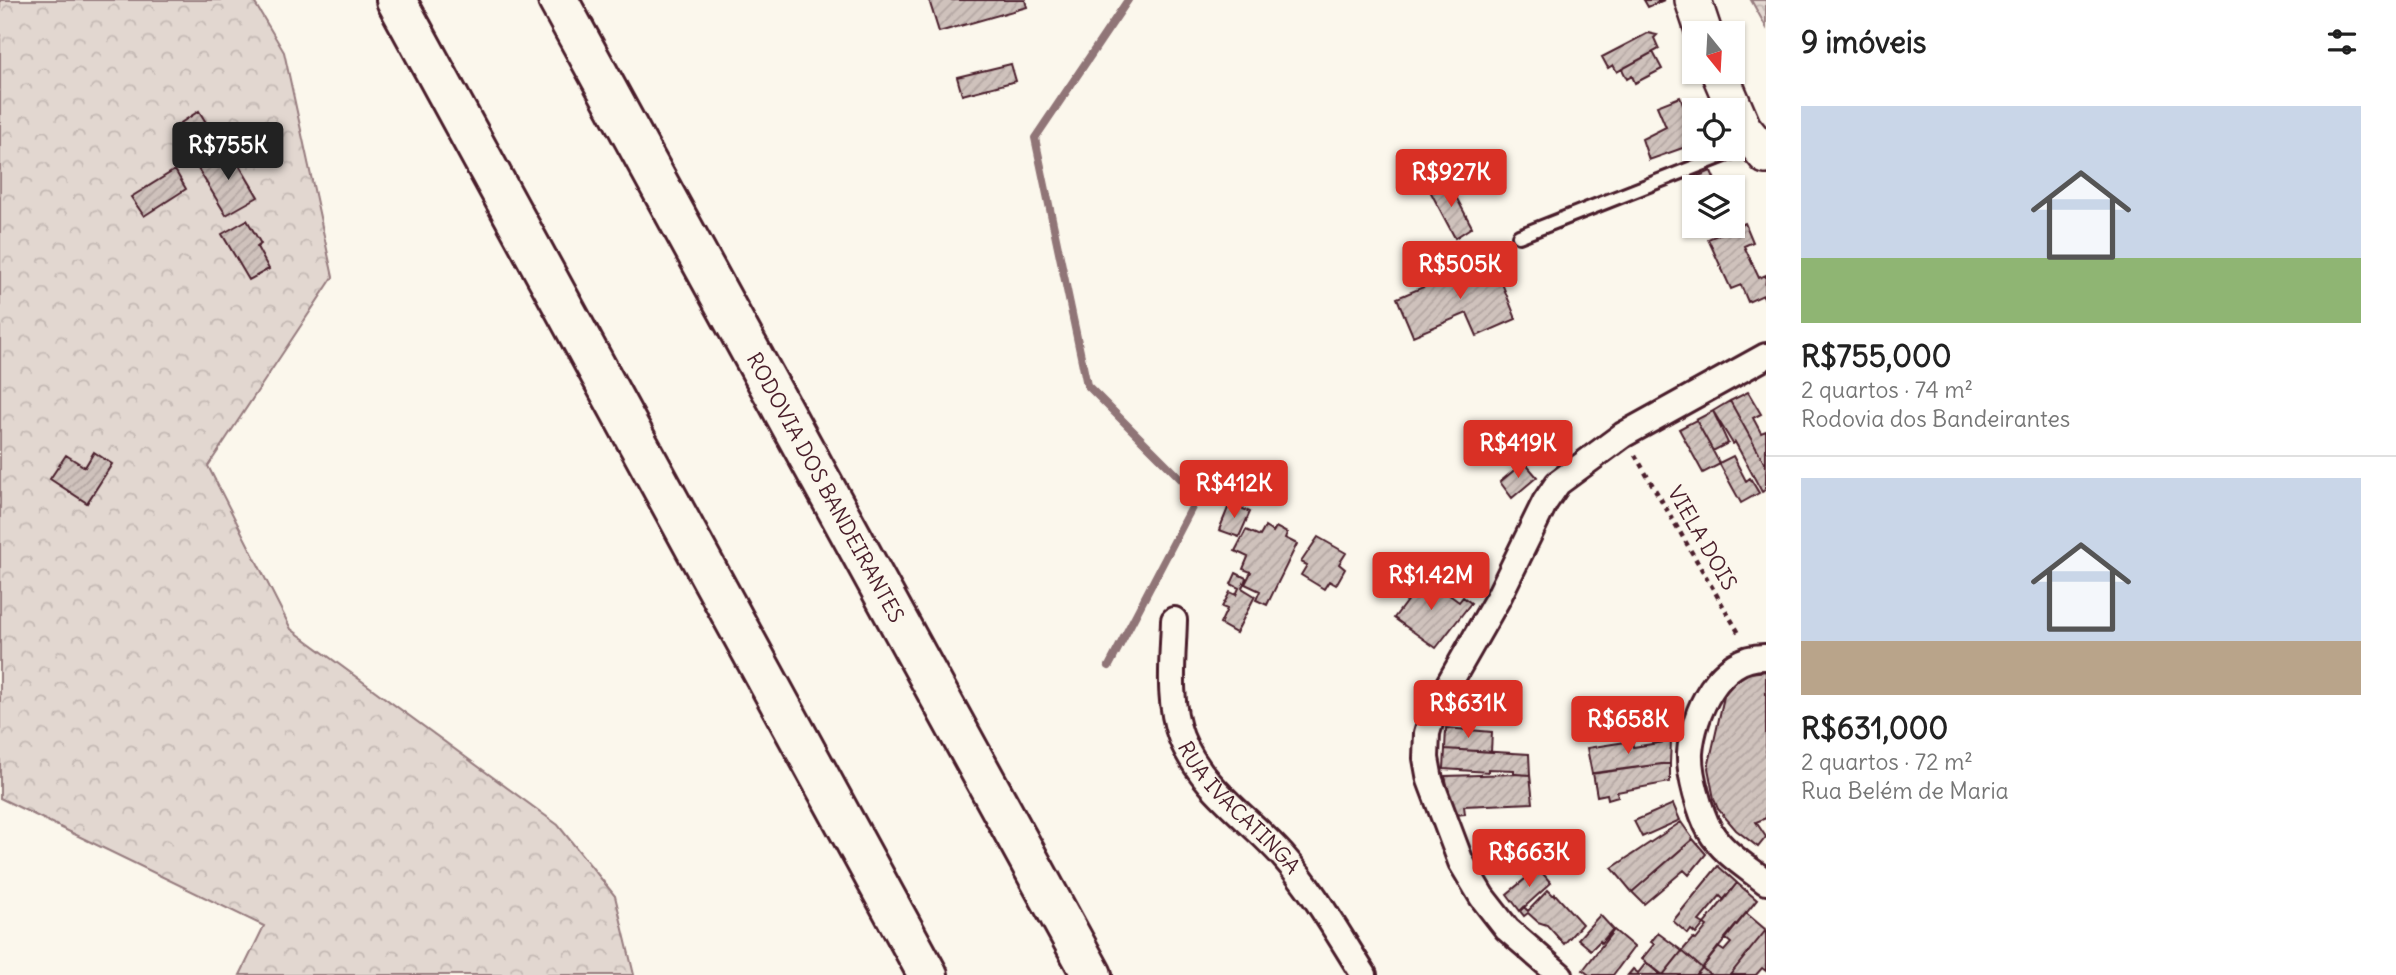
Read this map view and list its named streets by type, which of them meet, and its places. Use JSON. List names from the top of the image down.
{
  "streets": {
    "highway": ["RODOVIA DOS BANDEIRANTES"],
    "street": ["RUA IVACATINGA"],
    "path": ["VIELA DOIS"]
  },
  "north": "bottom",
  "page": {
    "heading": "9 imóveis",
    "list": [
      {
        "name": "R$755,000",
        "note": "2 quartos · 74 m² · Rodovia dos Bandeirantes"
      },
      {
        "name": "R$631,000",
        "note": "2 quartos · 72 m² · Rua Belém de Maria"
      }
    ],
    "price": [
      "R$755K",
      "R$927K",
      "R$505K",
      "R$419K",
      "R$412K",
      "R$1.42M",
      "R$631K",
      "R$658K",
      "R$663K"
    ]
  }
}
